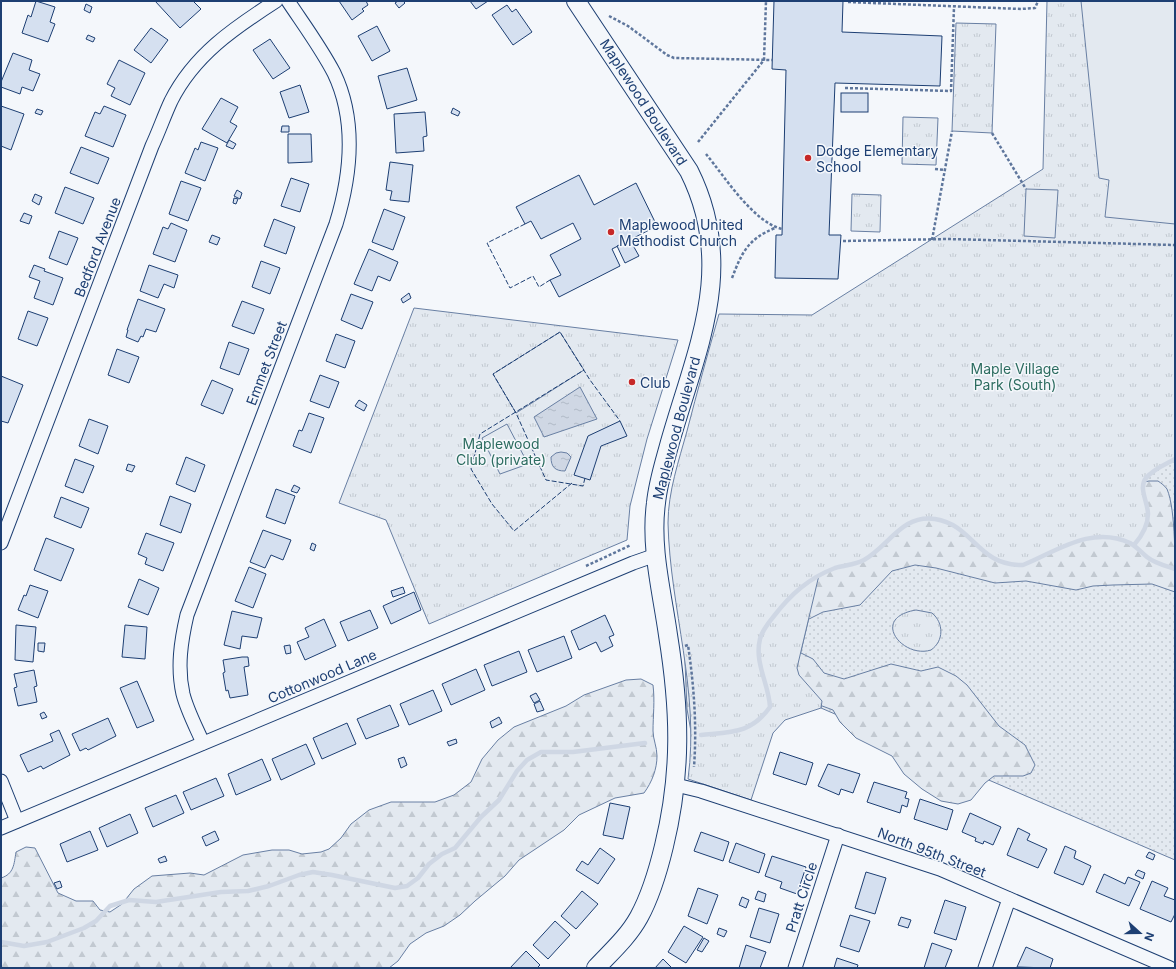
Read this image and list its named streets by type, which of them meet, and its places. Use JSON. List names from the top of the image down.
{
  "streets": {
    "street": [
      "Maplewood Boulevard",
      "Bedford Avenue",
      "Emmet Street",
      "Cottonwood Lane",
      "North 95th Street",
      "Pratt Circle"
    ]
  },
  "crossings": [
    ["Maplewood Boulevard", "Cottonwood Lane"],
    ["Maplewood Boulevard", "North 95th Street"],
    ["Emmet Street", "Cottonwood Lane"],
    ["North 95th Street", "Pratt Circle"]
  ],
  "parks": ["Maple Village Park (South)", "Maplewood Club (private)"],
  "places": ["Dodge Elementary School", "Maplewood United Methodist Church", "Club"],
  "north": "right"
}
